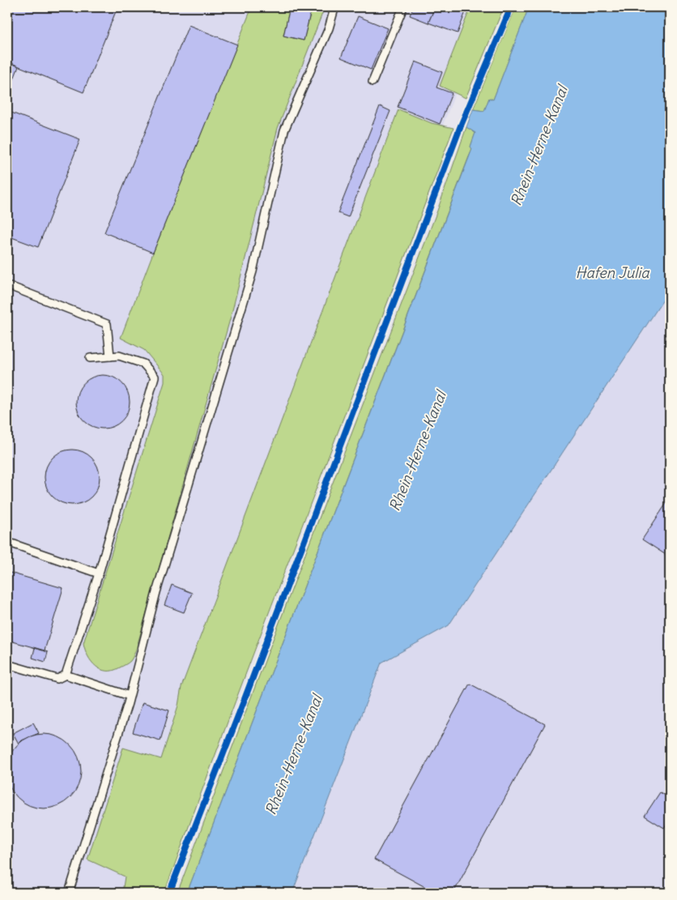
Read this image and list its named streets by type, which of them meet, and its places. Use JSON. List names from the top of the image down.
{
  "water": ["Rhein-Herne-Kanal", "Hafen Julia"]
}
